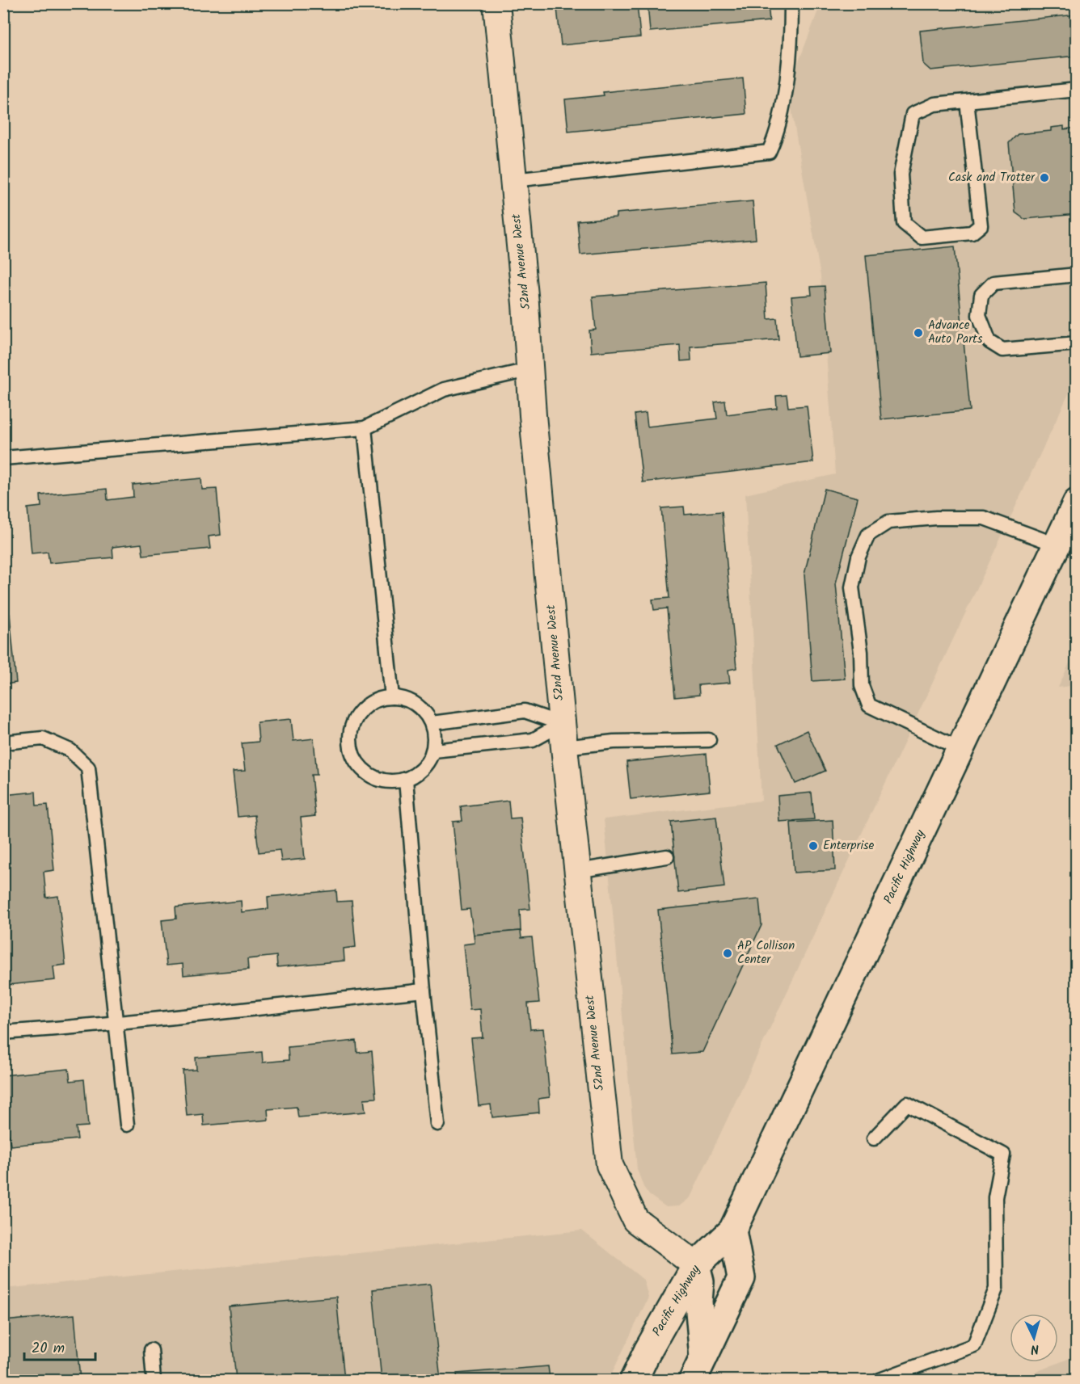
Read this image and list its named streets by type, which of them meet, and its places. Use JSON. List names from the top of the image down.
{
  "streets": {
    "highway": ["Pacific Highway"],
    "street": ["52nd Avenue West"]
  },
  "crossings": [
    ["52nd Avenue West", "Pacific Highway"]
  ],
  "places": [
    "Cask and Trotter",
    "Advance Auto Parts",
    "Enterprise",
    "AP Collison Center"
  ],
  "scale_bar": "20 m",
  "north": "bottom"
}
